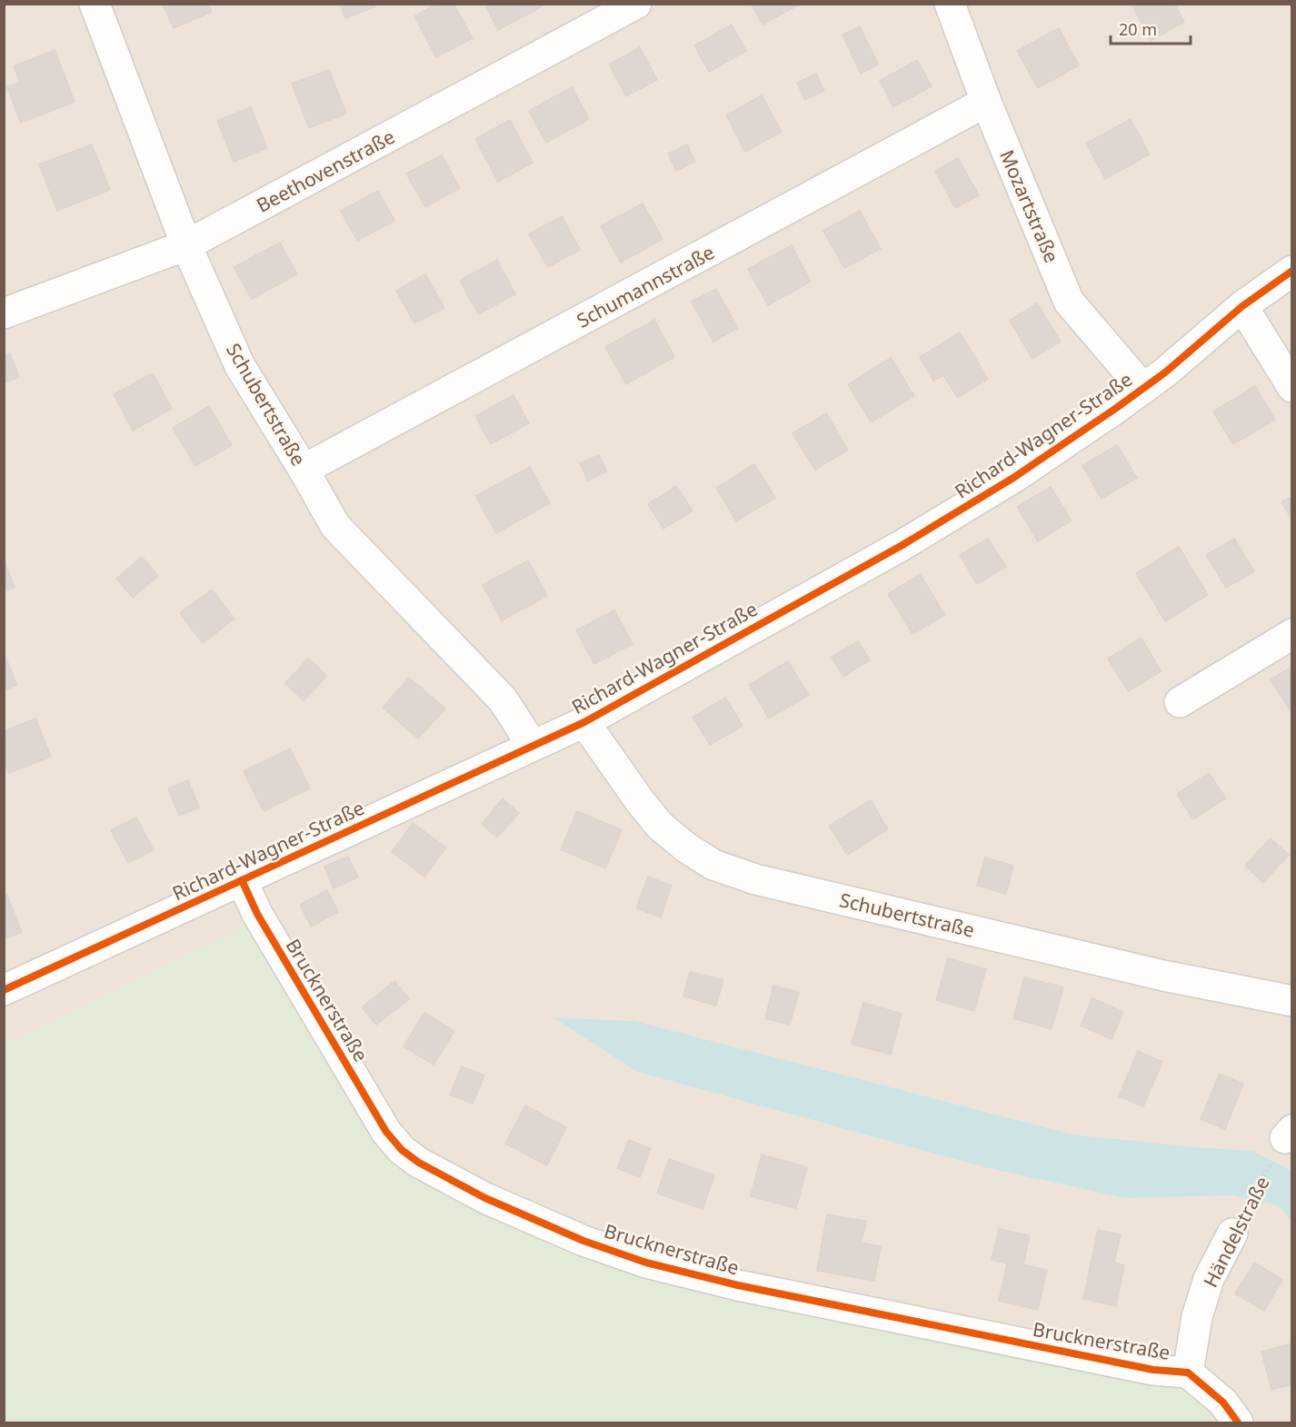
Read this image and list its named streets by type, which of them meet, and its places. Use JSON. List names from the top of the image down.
{
  "streets": {
    "street": [
      "Beethovenstraße",
      "Mozartstraße",
      "Schumannstraße",
      "Schubertstraße",
      "Richard-Wagner-Straße",
      "Brucknerstraße",
      "Händelstraße"
    ]
  },
  "crossings": [
    ["Beethovenstraße", "Schubertstraße"],
    ["Mozartstraße", "Schumannstraße"],
    ["Mozartstraße", "Richard-Wagner-Straße"],
    ["Schumannstraße", "Schubertstraße"],
    ["Schubertstraße", "Richard-Wagner-Straße"],
    ["Richard-Wagner-Straße", "Brucknerstraße"],
    ["Brucknerstraße", "Händelstraße"]
  ],
  "scale_bar": "20 m"
}
